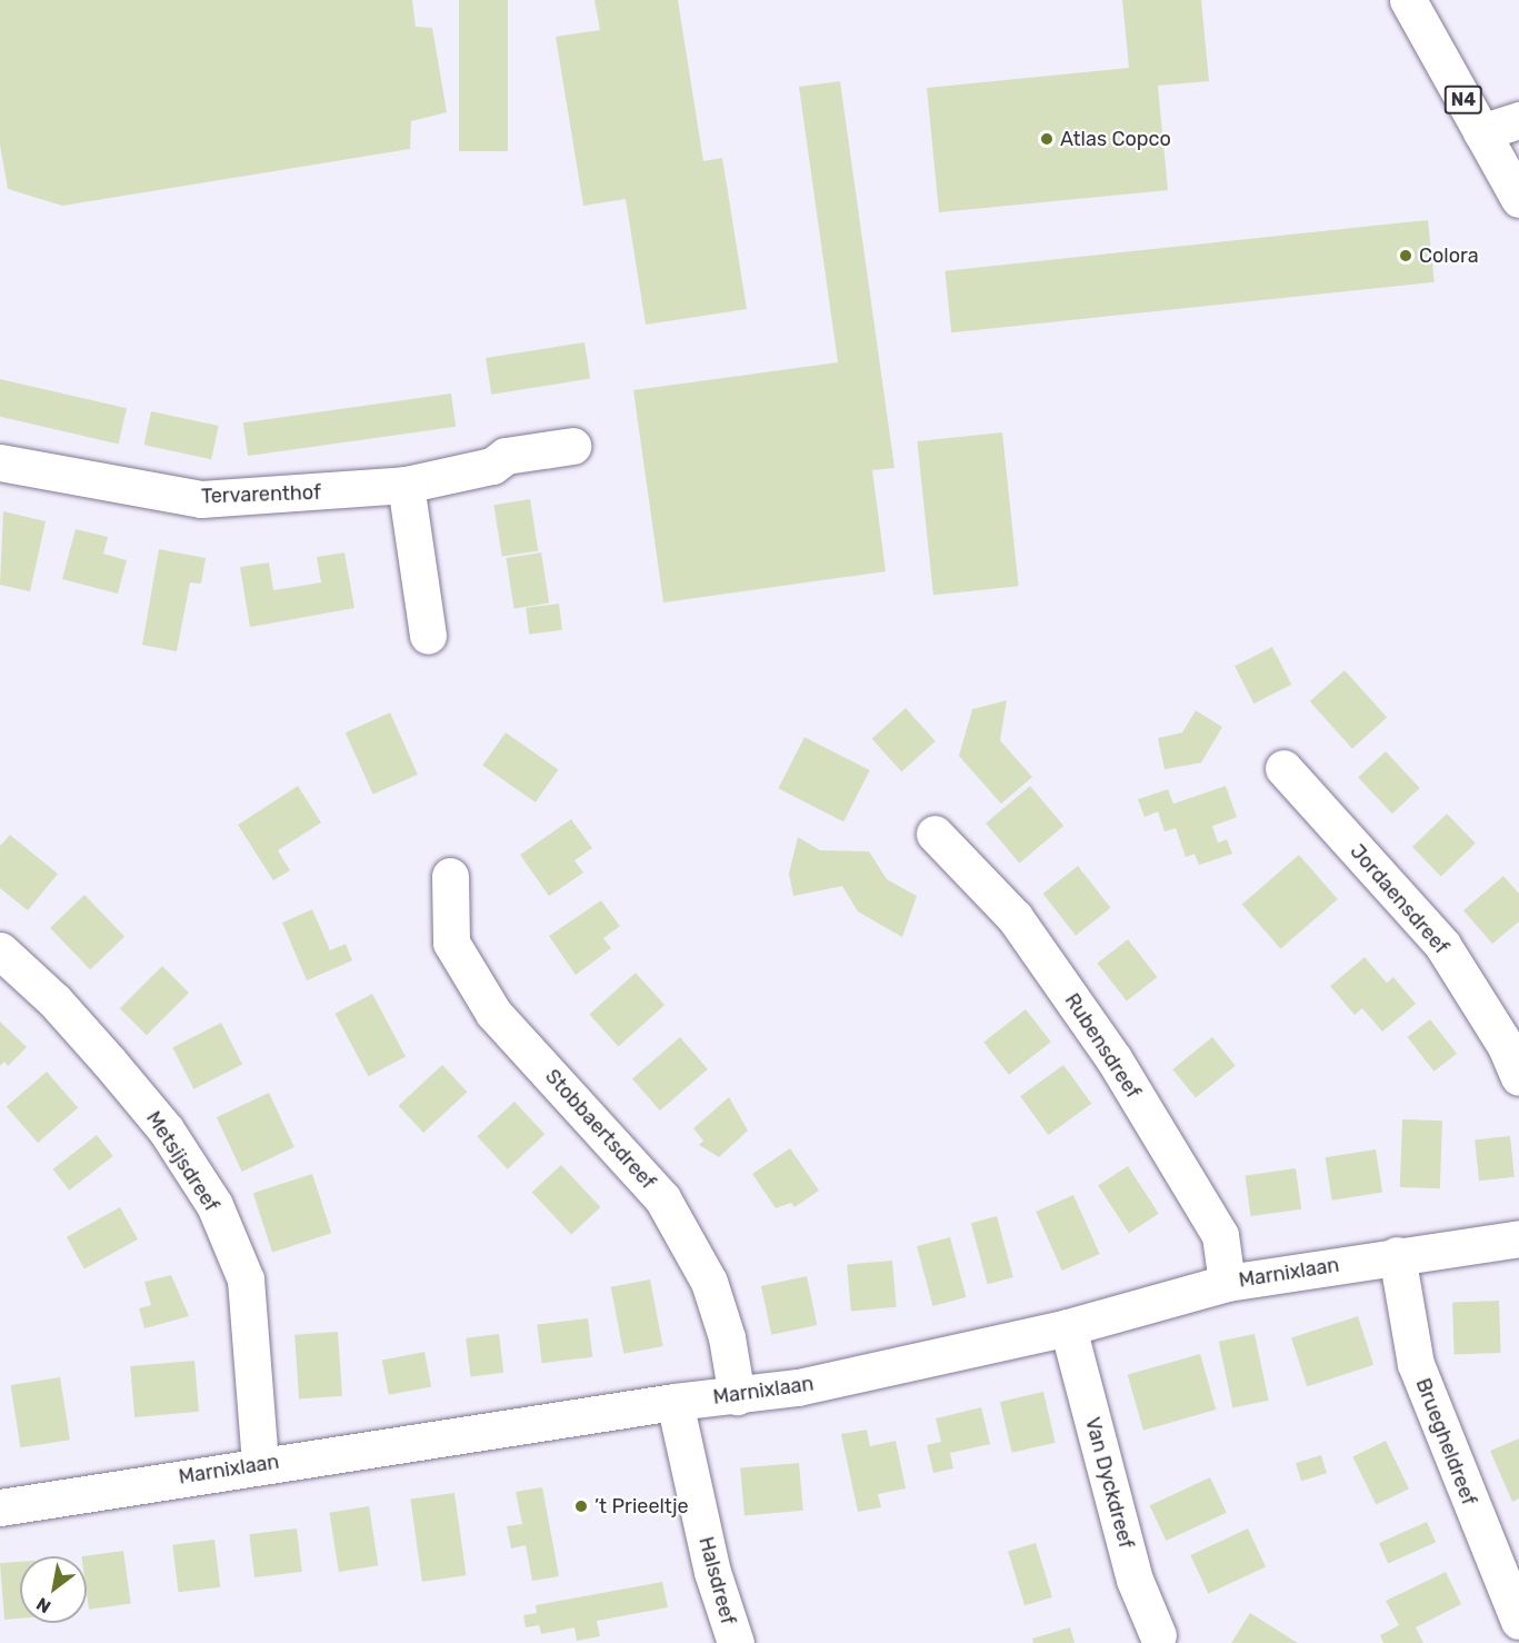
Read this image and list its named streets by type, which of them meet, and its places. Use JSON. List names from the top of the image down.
{
  "streets": {
    "street": [
      "N4",
      "Tervarenthof",
      "Jordaensdreef",
      "Rubensdreef",
      "Stobbaertsdreef",
      "Metsijsdreef",
      "Marnixlaan",
      "Bruegheldreef",
      "Van Dyckdreef",
      "Halsdreef"
    ]
  },
  "crossings": [
    ["Rubensdreef", "Marnixlaan"],
    ["Stobbaertsdreef", "Marnixlaan"],
    ["Metsijsdreef", "Marnixlaan"],
    ["Marnixlaan", "Bruegheldreef"],
    ["Marnixlaan", "Van Dyckdreef"],
    ["Marnixlaan", "Halsdreef"]
  ],
  "places": ["Atlas Copco", "Colora", "’t Prieeltje"],
  "north": "bottom left"
}
